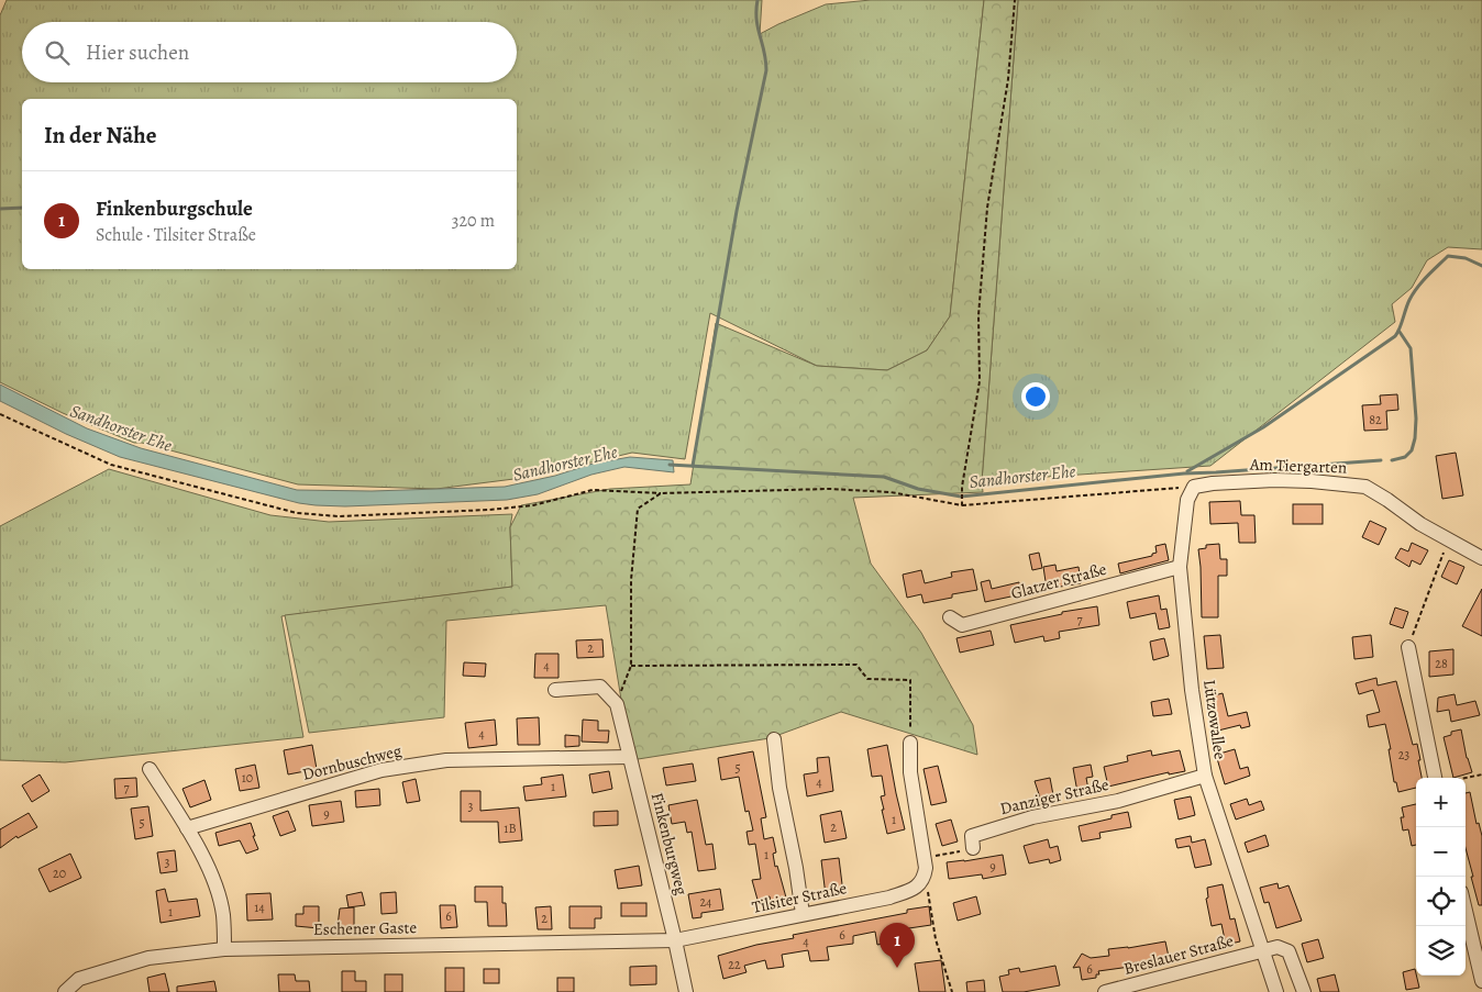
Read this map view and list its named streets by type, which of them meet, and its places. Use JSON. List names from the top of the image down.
{
  "streets": {
    "street": [
      "Am Tiergarten",
      "Glatzer Straße",
      "Lützowallee",
      "Dornbuschweg",
      "Danziger Straße",
      "Finkenburgweg",
      "Tilsiter Straße",
      "Eschener Gaste",
      "Breslauer Straße"
    ]
  },
  "crossings": [
    ["Am Tiergarten", "Lützowallee"],
    ["Glatzer Straße", "Lützowallee"],
    ["Lützowallee", "Danziger Straße"],
    ["Lützowallee", "Breslauer Straße"],
    ["Dornbuschweg", "Finkenburgweg"],
    ["Finkenburgweg", "Tilsiter Straße"],
    ["Finkenburgweg", "Eschener Gaste"],
    ["Tilsiter Straße", "Eschener Gaste"]
  ],
  "water": ["Sandhorster Ehe"],
  "house_numbers": [
    "82",
    "7",
    "2",
    "28",
    "4",
    "4",
    "23",
    "5",
    "10",
    "4",
    "1",
    "7",
    "3",
    "9",
    "1",
    "5",
    "2",
    "1B",
    "1",
    "3",
    "9",
    "20",
    "24",
    "14",
    "1",
    "6",
    "2",
    "6",
    "4",
    "22",
    "6"
  ],
  "page": {
    "search": "Hier suchen",
    "heading": "In der Nähe",
    "list": [
      {
        "mark": "1",
        "name": "Finkenburgschule",
        "note": "Schule · Tilsiter Straße",
        "value": "320 m"
      }
    ],
    "map_buttons": ["+", "−"],
    "pins": "1"
  }
}
